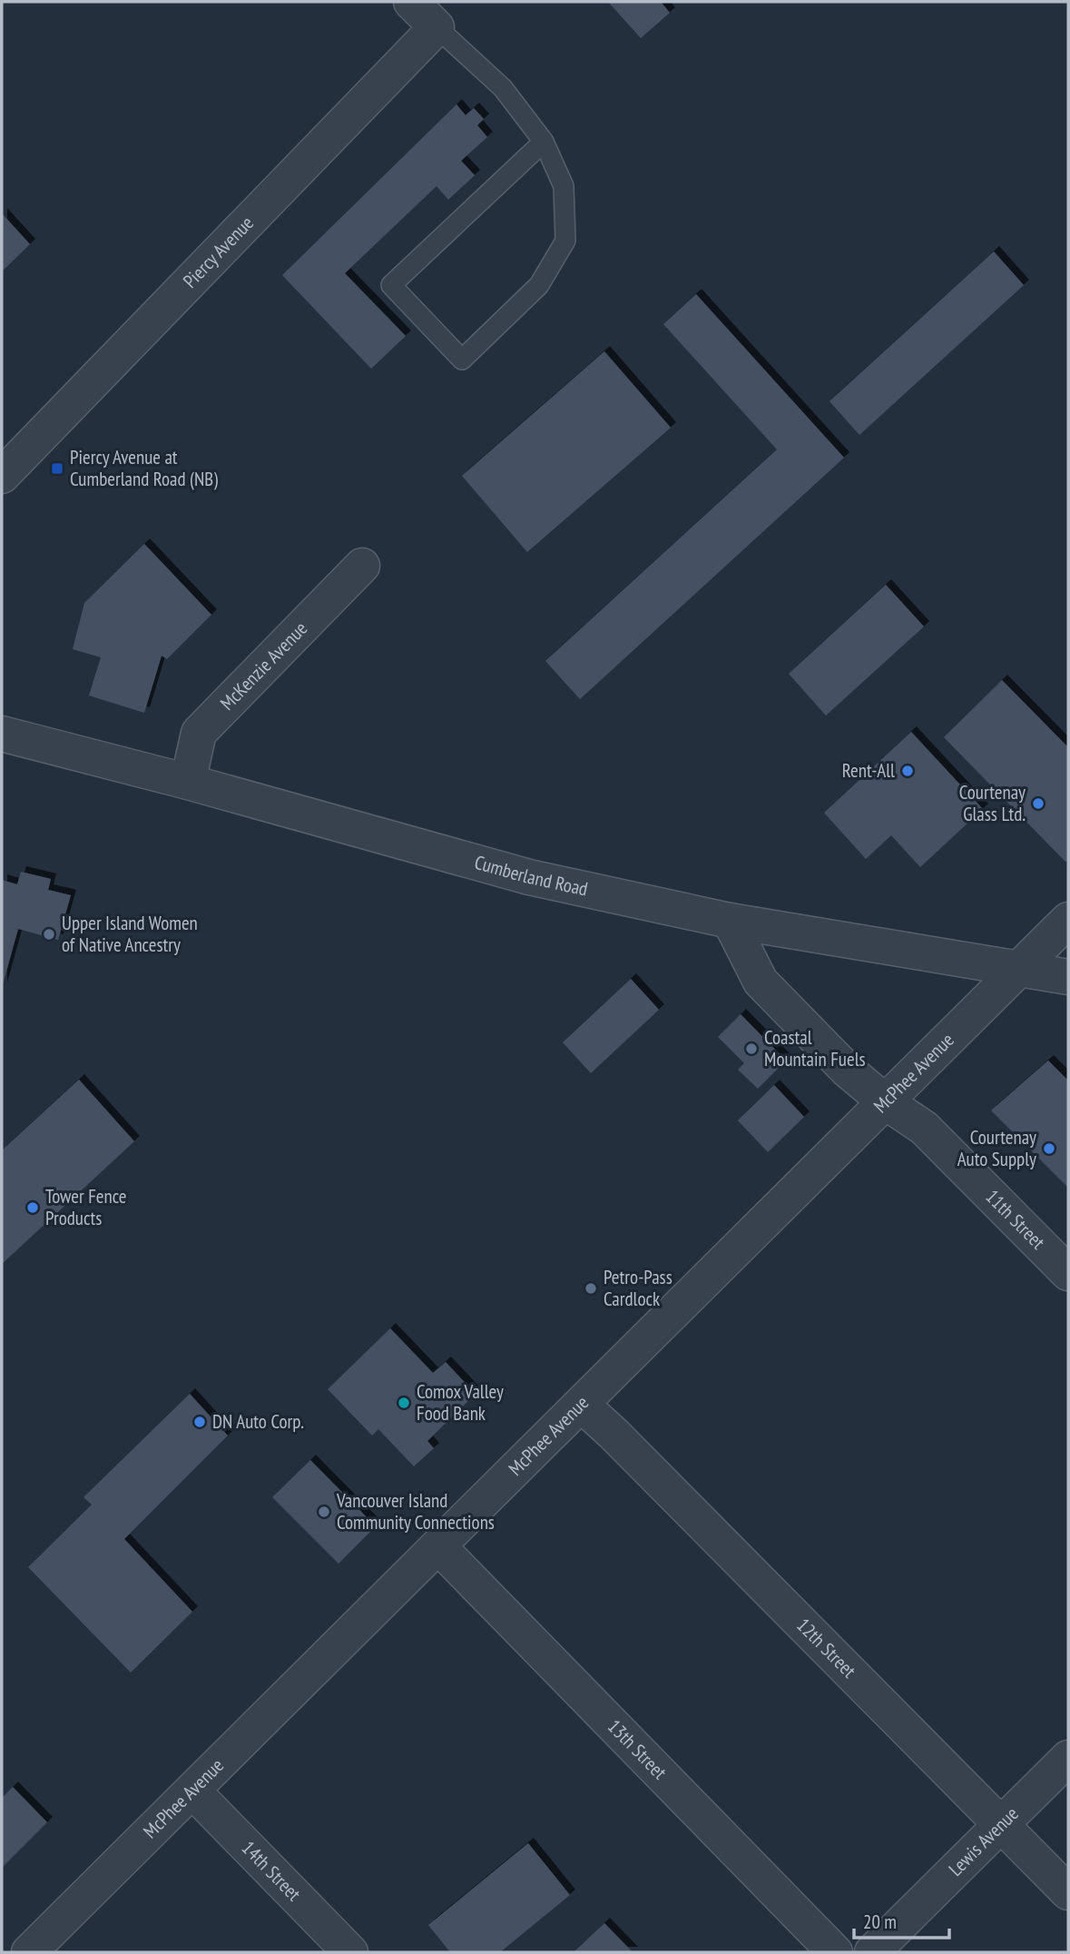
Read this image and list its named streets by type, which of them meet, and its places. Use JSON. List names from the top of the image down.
{
  "streets": {
    "street": [
      "Piercy Avenue",
      "McKenzie Avenue",
      "Cumberland Road",
      "McPhee Avenue",
      "11th Street",
      "12th Street",
      "13th Street",
      "Lewis Avenue",
      "14th Street"
    ]
  },
  "crossings": [
    ["McKenzie Avenue", "Cumberland Road"],
    ["Cumberland Road", "McPhee Avenue"],
    ["Cumberland Road", "11th Street"],
    ["McPhee Avenue", "11th Street"],
    ["McPhee Avenue", "12th Street"],
    ["McPhee Avenue", "13th Street"],
    ["McPhee Avenue", "14th Street"],
    ["12th Street", "Lewis Avenue"]
  ],
  "places": {
    "transit": ["Piercy Avenue at Cumberland Road (NB)"],
    "other": [
      "Rent-All",
      "Courtenay Glass Ltd.",
      "Upper Island Women of Native Ancestry",
      "Coastal Mountain Fuels",
      "Courtenay Auto Supply",
      "Tower Fence Products",
      "Petro-Pass Cardlock",
      "Comox Valley Food Bank",
      "DN Auto Corp.",
      "Vancouver Island Community Connections"
    ]
  },
  "scale_bar": "20 m"
}
